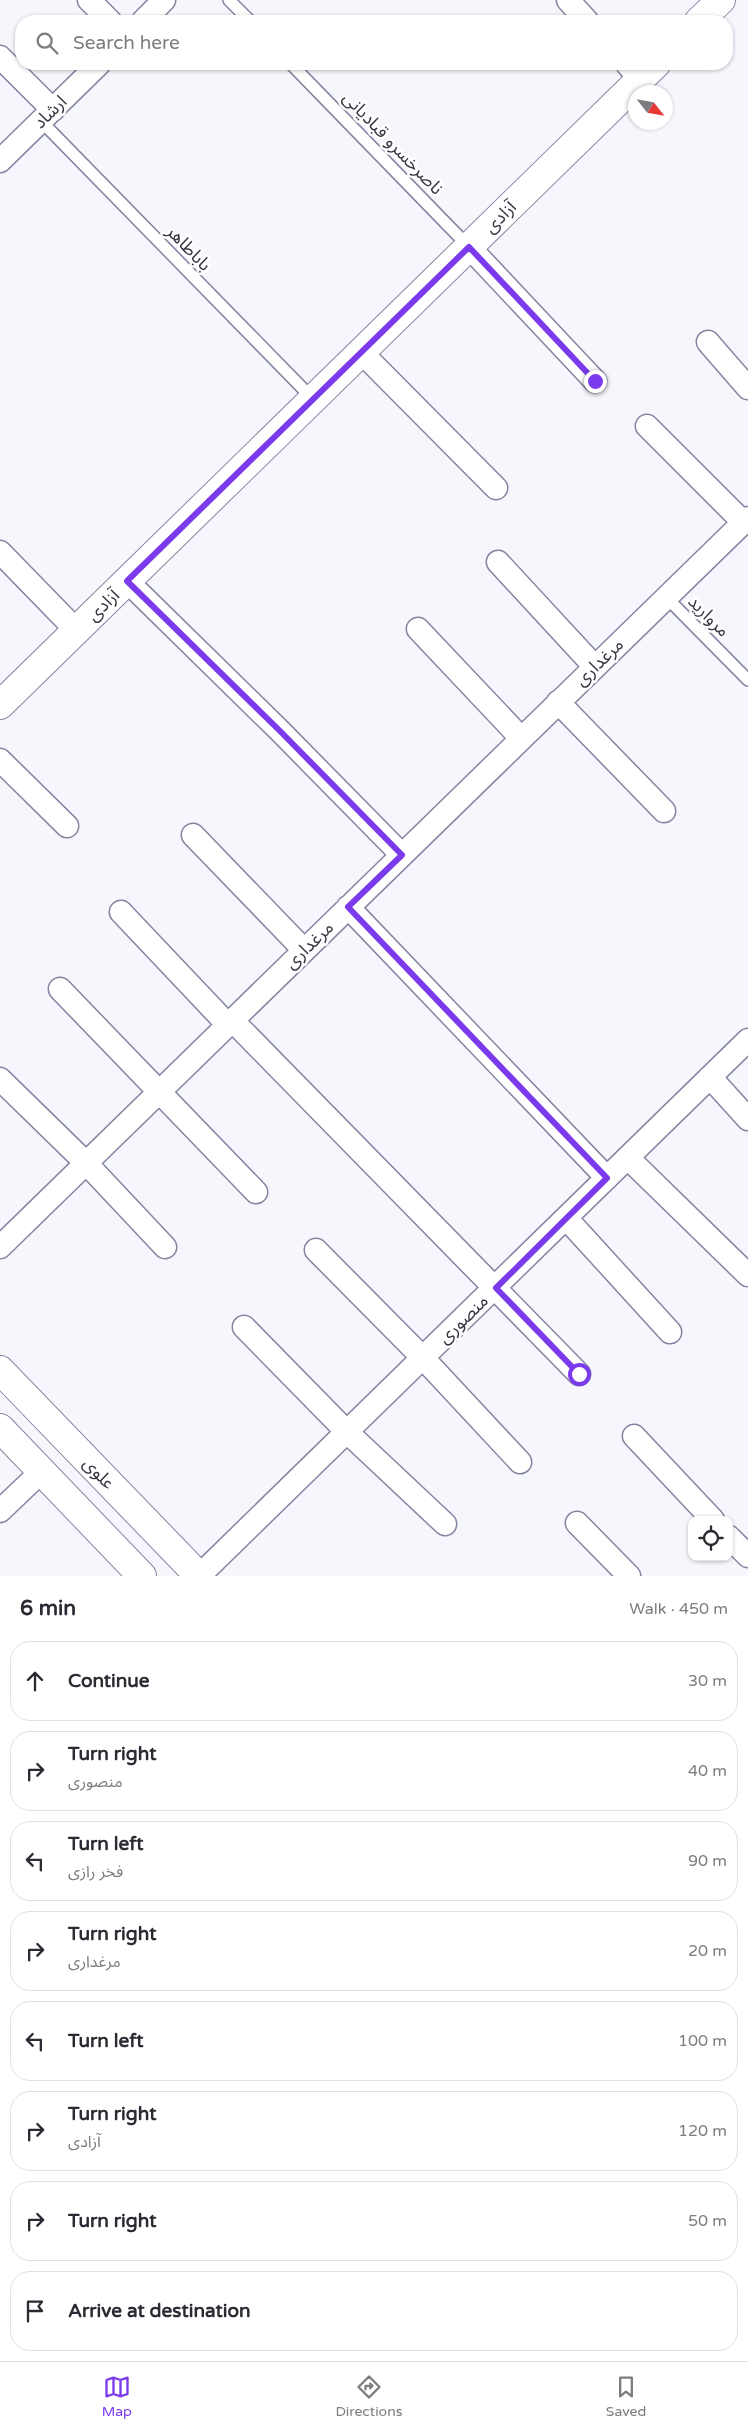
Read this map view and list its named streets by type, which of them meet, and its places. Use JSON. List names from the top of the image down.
{
  "streets": {
    "street": [
      "ارشاد",
      "آزادی",
      "مرغداری",
      "منصوری",
      "علوی"
    ],
    "lane": ["ناصرخسرو قبادیانی", "باباطاهر", "مروارید"]
  },
  "crossings": [
    ["ارشاد", "باباطاهر"],
    ["ناصرخسرو قبادیانی", "آزادی"],
    ["آزادی", "باباطاهر"],
    ["مروارید", "مرغداری"],
    ["منصوری", "علوی"]
  ],
  "north": "bottom right",
  "page": {
    "search": "Search here",
    "heading": ["6 min", "Walk · 450 m"],
    "list": [
      ["Continue", "30 m"],
      ["Turn right", "منصوری", "40 m"],
      ["Turn left", "فخر رازی", "90 m"],
      ["Turn right", "مرغداری", "20 m"],
      ["Turn left", "100 m"],
      ["Turn right", "آزادی", "120 m"],
      ["Turn right", "50 m"],
      "Arrive at destination"
    ],
    "nav": ["Map", "Directions", "Saved"]
  }
}
